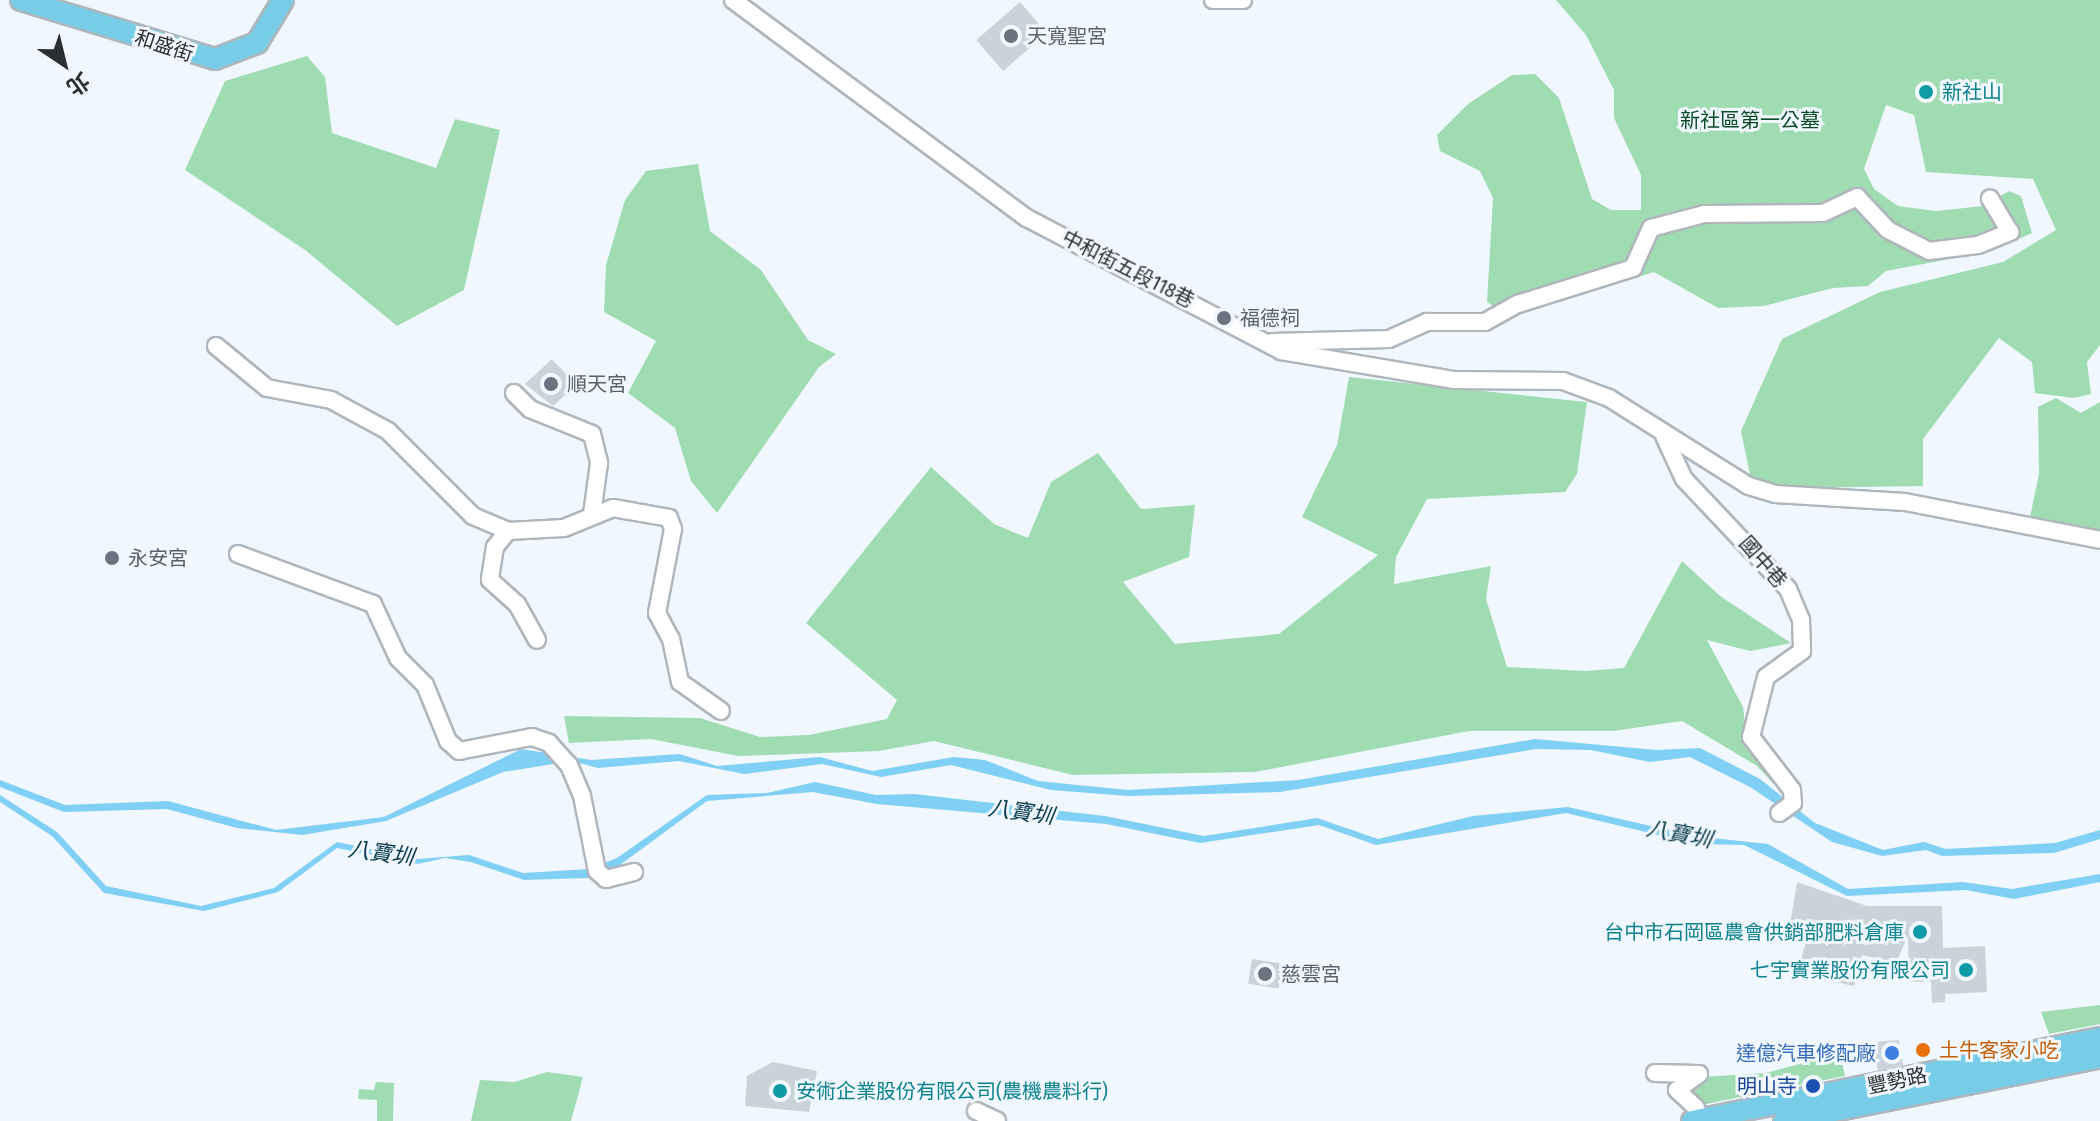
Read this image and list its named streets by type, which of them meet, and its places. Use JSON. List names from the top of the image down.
{
  "streets": {
    "main road": ["和盛街", "豐勢路"],
    "street": ["中和街五段118巷", "國中巷"]
  },
  "crossings": [
    ["中和街五段118巷", "國中巷"]
  ],
  "water": ["八寶圳"],
  "parks": ["新社區第一公墓"],
  "places": [
    "天寬聖宮",
    "新社山",
    "福德祠",
    "順天宮",
    "永安宮",
    "台中市石岡區農會供銷部肥料倉庫",
    "七宇實業股份有限公司",
    "慈雲宮",
    "土牛客家小吃",
    "達億汽車修配廠",
    "明山寺",
    "安術企業股份有限公司(農機農料行)"
  ],
  "north": "bottom right"
}
